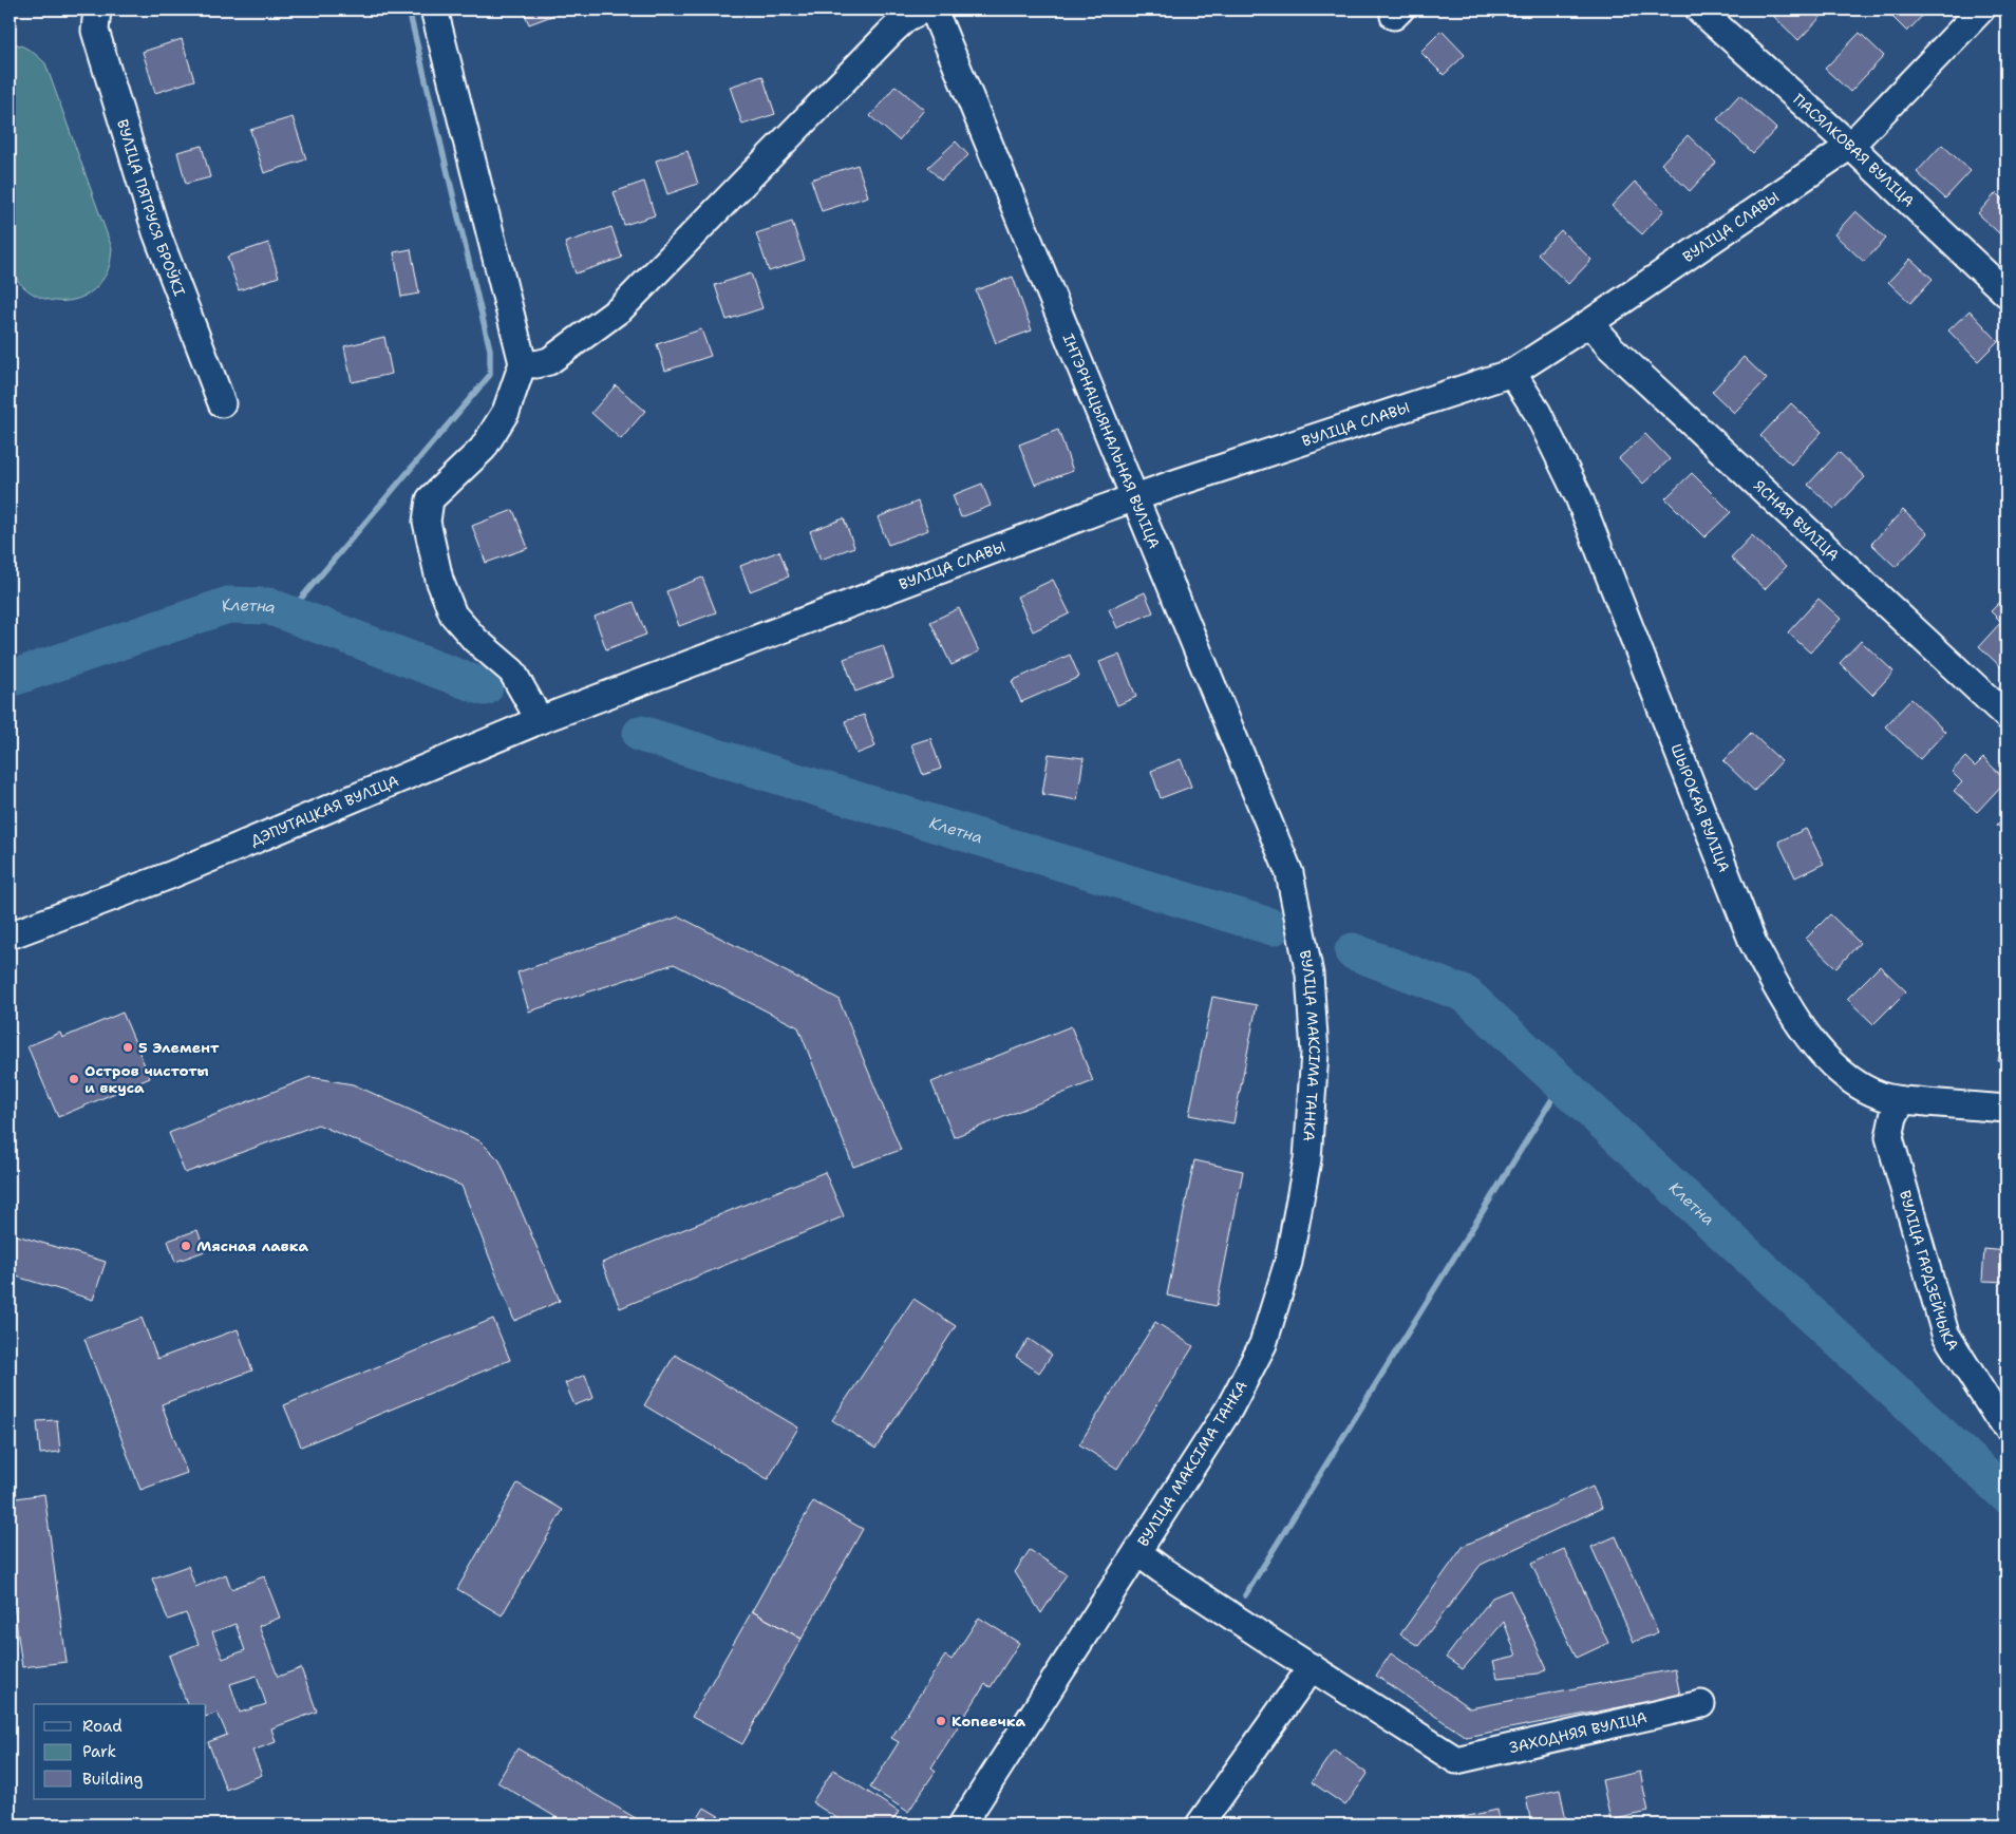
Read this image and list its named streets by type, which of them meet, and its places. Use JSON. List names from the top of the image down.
{
  "streets": {
    "street": [
      "ПАСЯЛКОВАЯ ВУЛІЦА",
      "ВУЛІЦА ПЯТРУСЯ БРОЎКІ",
      "ВУЛІЦА СЛАВЫ",
      "ІНТЭРНАЦЫЯНАЛЬНАЯ ВУЛІЦА",
      "ЯСНАЯ ВУЛІЦА",
      "ШЫРОКАЯ ВУЛІЦА",
      "ДЭПУТАЦКАЯ ВУЛІЦА",
      "ВУЛІЦА МАКСІМА ТАНКА",
      "ВУЛІЦА ГАРДЗЕЙЧЫКА",
      "ЗАХОДНЯЯ ВУЛІЦА"
    ]
  },
  "crossings": [
    ["ПАСЯЛКОВАЯ ВУЛІЦА", "ВУЛІЦА СЛАВЫ"],
    ["ВУЛІЦА СЛАВЫ", "ІНТЭРНАЦЫЯНАЛЬНАЯ ВУЛІЦА"],
    ["ВУЛІЦА СЛАВЫ", "ЯСНАЯ ВУЛІЦА"],
    ["ВУЛІЦА СЛАВЫ", "ШЫРОКАЯ ВУЛІЦА"],
    ["ВУЛІЦА СЛАВЫ", "ДЭПУТАЦКАЯ ВУЛІЦА"],
    ["ІНТЭРНАЦЫЯНАЛЬНАЯ ВУЛІЦА", "ВУЛІЦА МАКСІМА ТАНКА"],
    ["ШЫРОКАЯ ВУЛІЦА", "ВУЛІЦА ГАРДЗЕЙЧЫКА"]
  ],
  "water": ["Клетна"],
  "places": [
    "5 Элемент",
    "Остров чистоты и вкуса",
    "Мясная лавка",
    "Копеечка"
  ],
  "legend": ["Road", "Park", "Building"]
}
